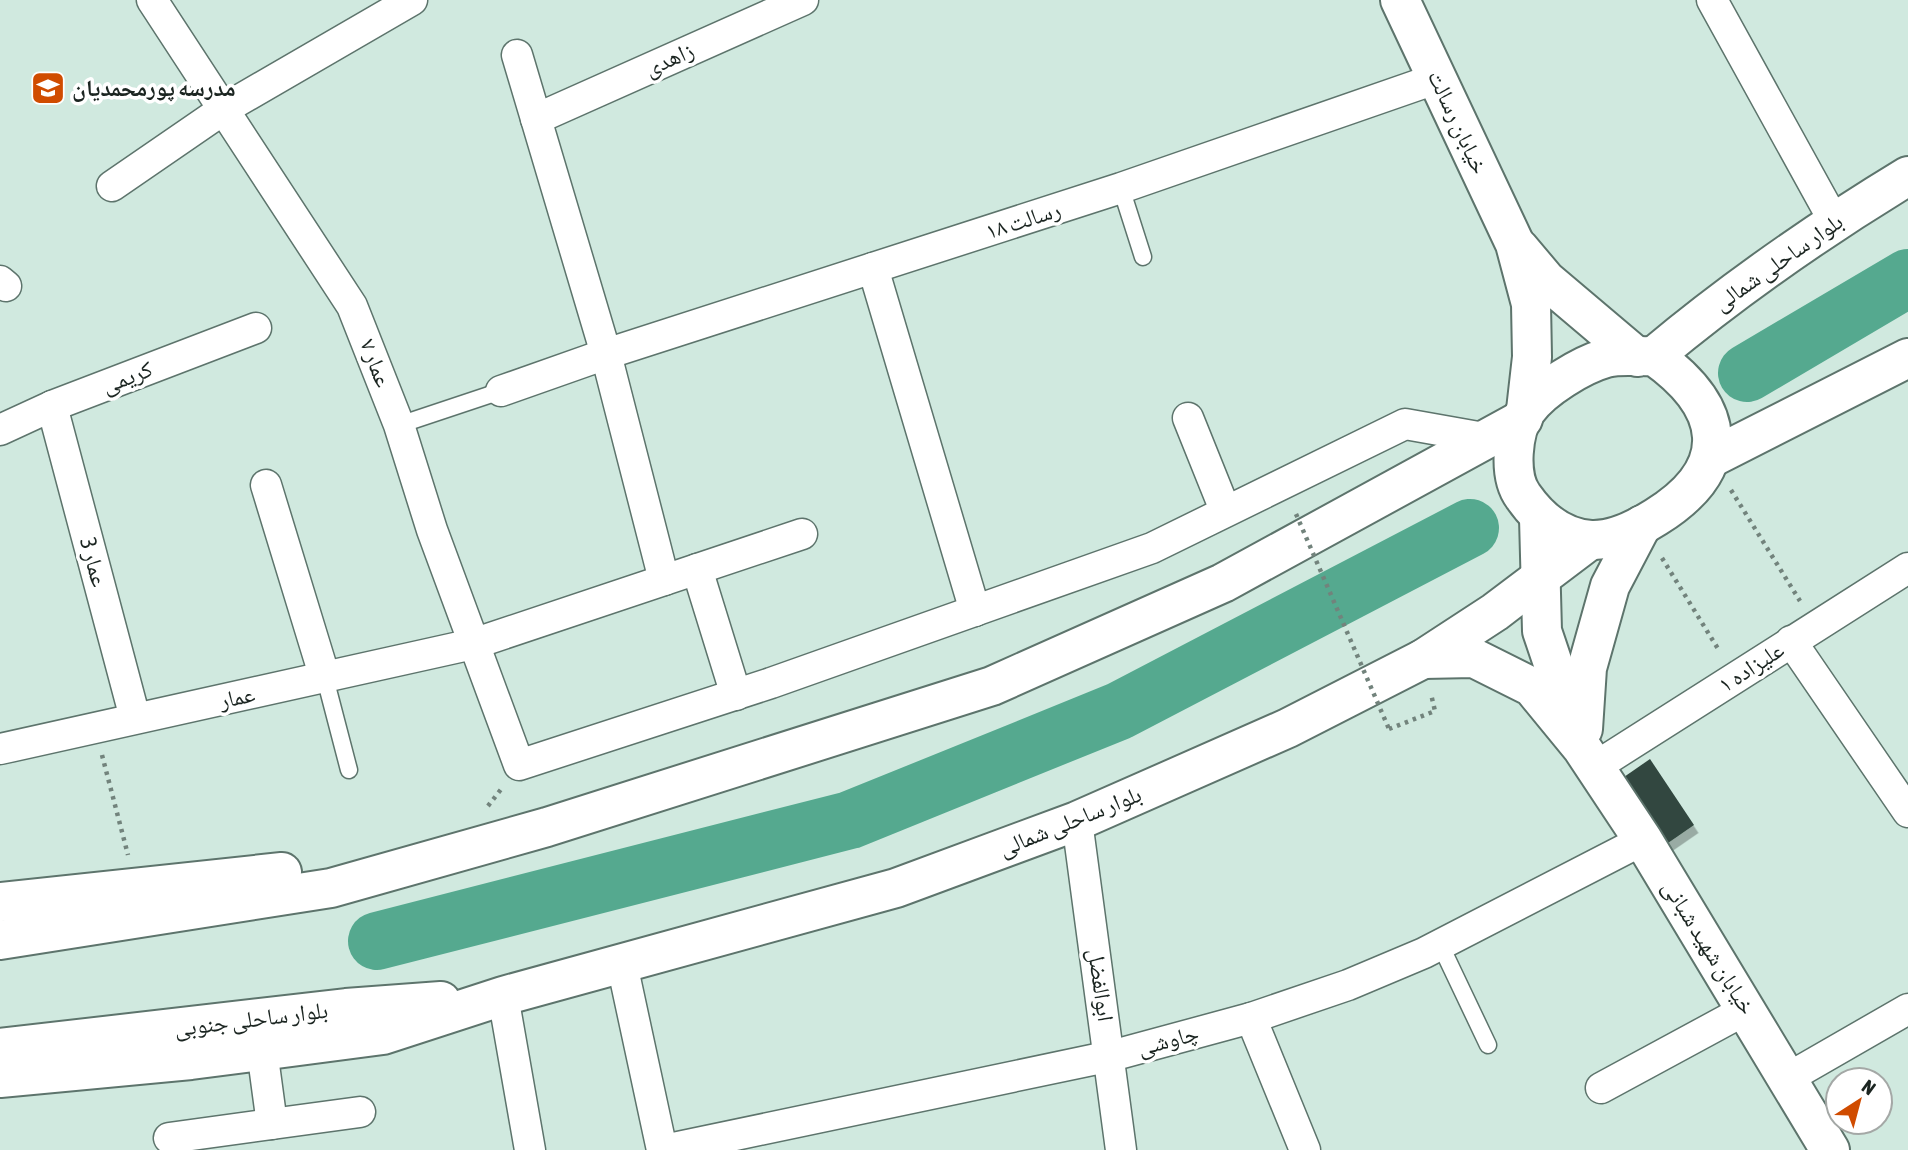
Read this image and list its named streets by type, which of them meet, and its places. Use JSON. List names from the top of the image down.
{
  "streets": {
    "main road": [
      "خیابان رسالت",
      "بلوار ساحلی شمالی",
      "خیابان شهید شبانی",
      "بلوار ساحلی جنوبی"
    ],
    "street": [
      "زاهدی",
      "رسالت ۱۸",
      "عمار ۷",
      "کریمی",
      "عمار 3",
      "علیزاده ۱",
      "عمار",
      "ابوالفضل",
      "چاوشی"
    ]
  },
  "crossings": [
    ["خیابان رسالت", "رسالت ۱۸"],
    ["خیابان رسالت", "بلوار ساحلی شمالی"],
    ["خیابان رسالت", "خیابان شهید شبانی"],
    ["بلوار ساحلی شمالی", "خیابان شهید شبانی"],
    ["بلوار ساحلی شمالی", "ابوالفضل"],
    ["بلوار ساحلی شمالی", "بلوار ساحلی جنوبی"],
    ["عمار ۷", "عمار"],
    ["کریمی", "عمار 3"],
    ["عمار 3", "عمار"],
    ["علیزاده ۱", "خیابان شهید شبانی"],
    ["خیابان شهید شبانی", "چاوشی"],
    ["ابوالفضل", "چاوشی"]
  ],
  "places": {
    "school or university": ["مدرسه پورمحمدیان"]
  },
  "north": "top right"
}
